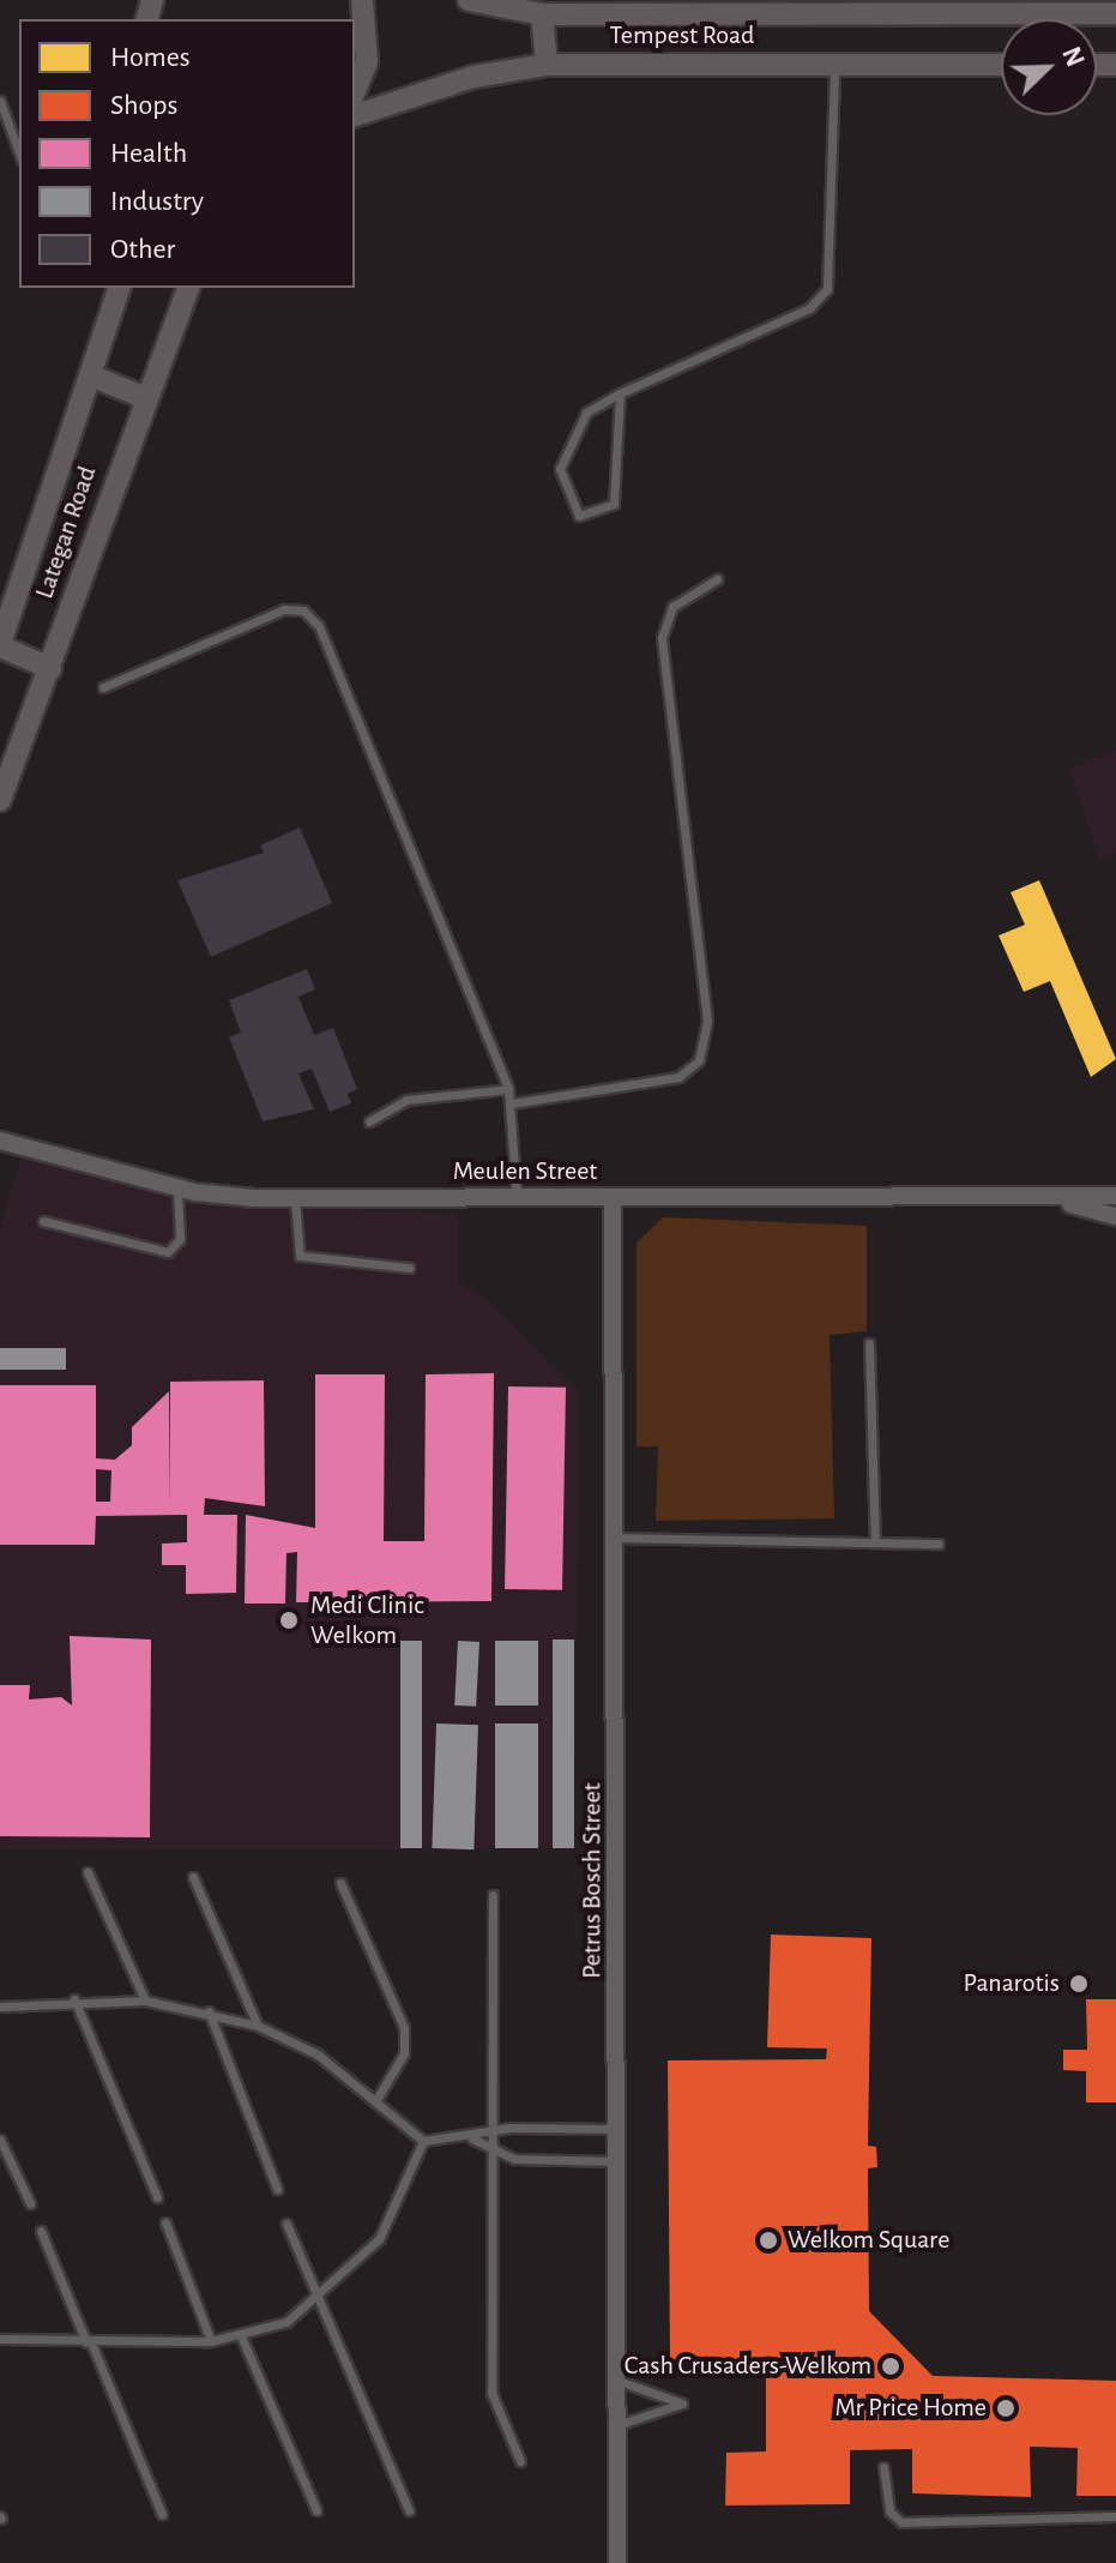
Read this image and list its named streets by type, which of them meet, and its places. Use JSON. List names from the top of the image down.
{
  "streets": {
    "street": [
      "Tempest Road",
      "Lategan Road",
      "Meulen Street",
      "Petrus Bosch Street"
    ]
  },
  "crossings": [
    ["Meulen Street", "Petrus Bosch Street"]
  ],
  "places": [
    "Medi Clinic Welkom",
    "Panarotis",
    "Welkom Square",
    "Cash Crusaders-Welkom",
    "Mr Price Home"
  ],
  "legend": [
    "Homes",
    "Shops",
    "Health",
    "Industry",
    "Other"
  ],
  "north": "top right"
}
